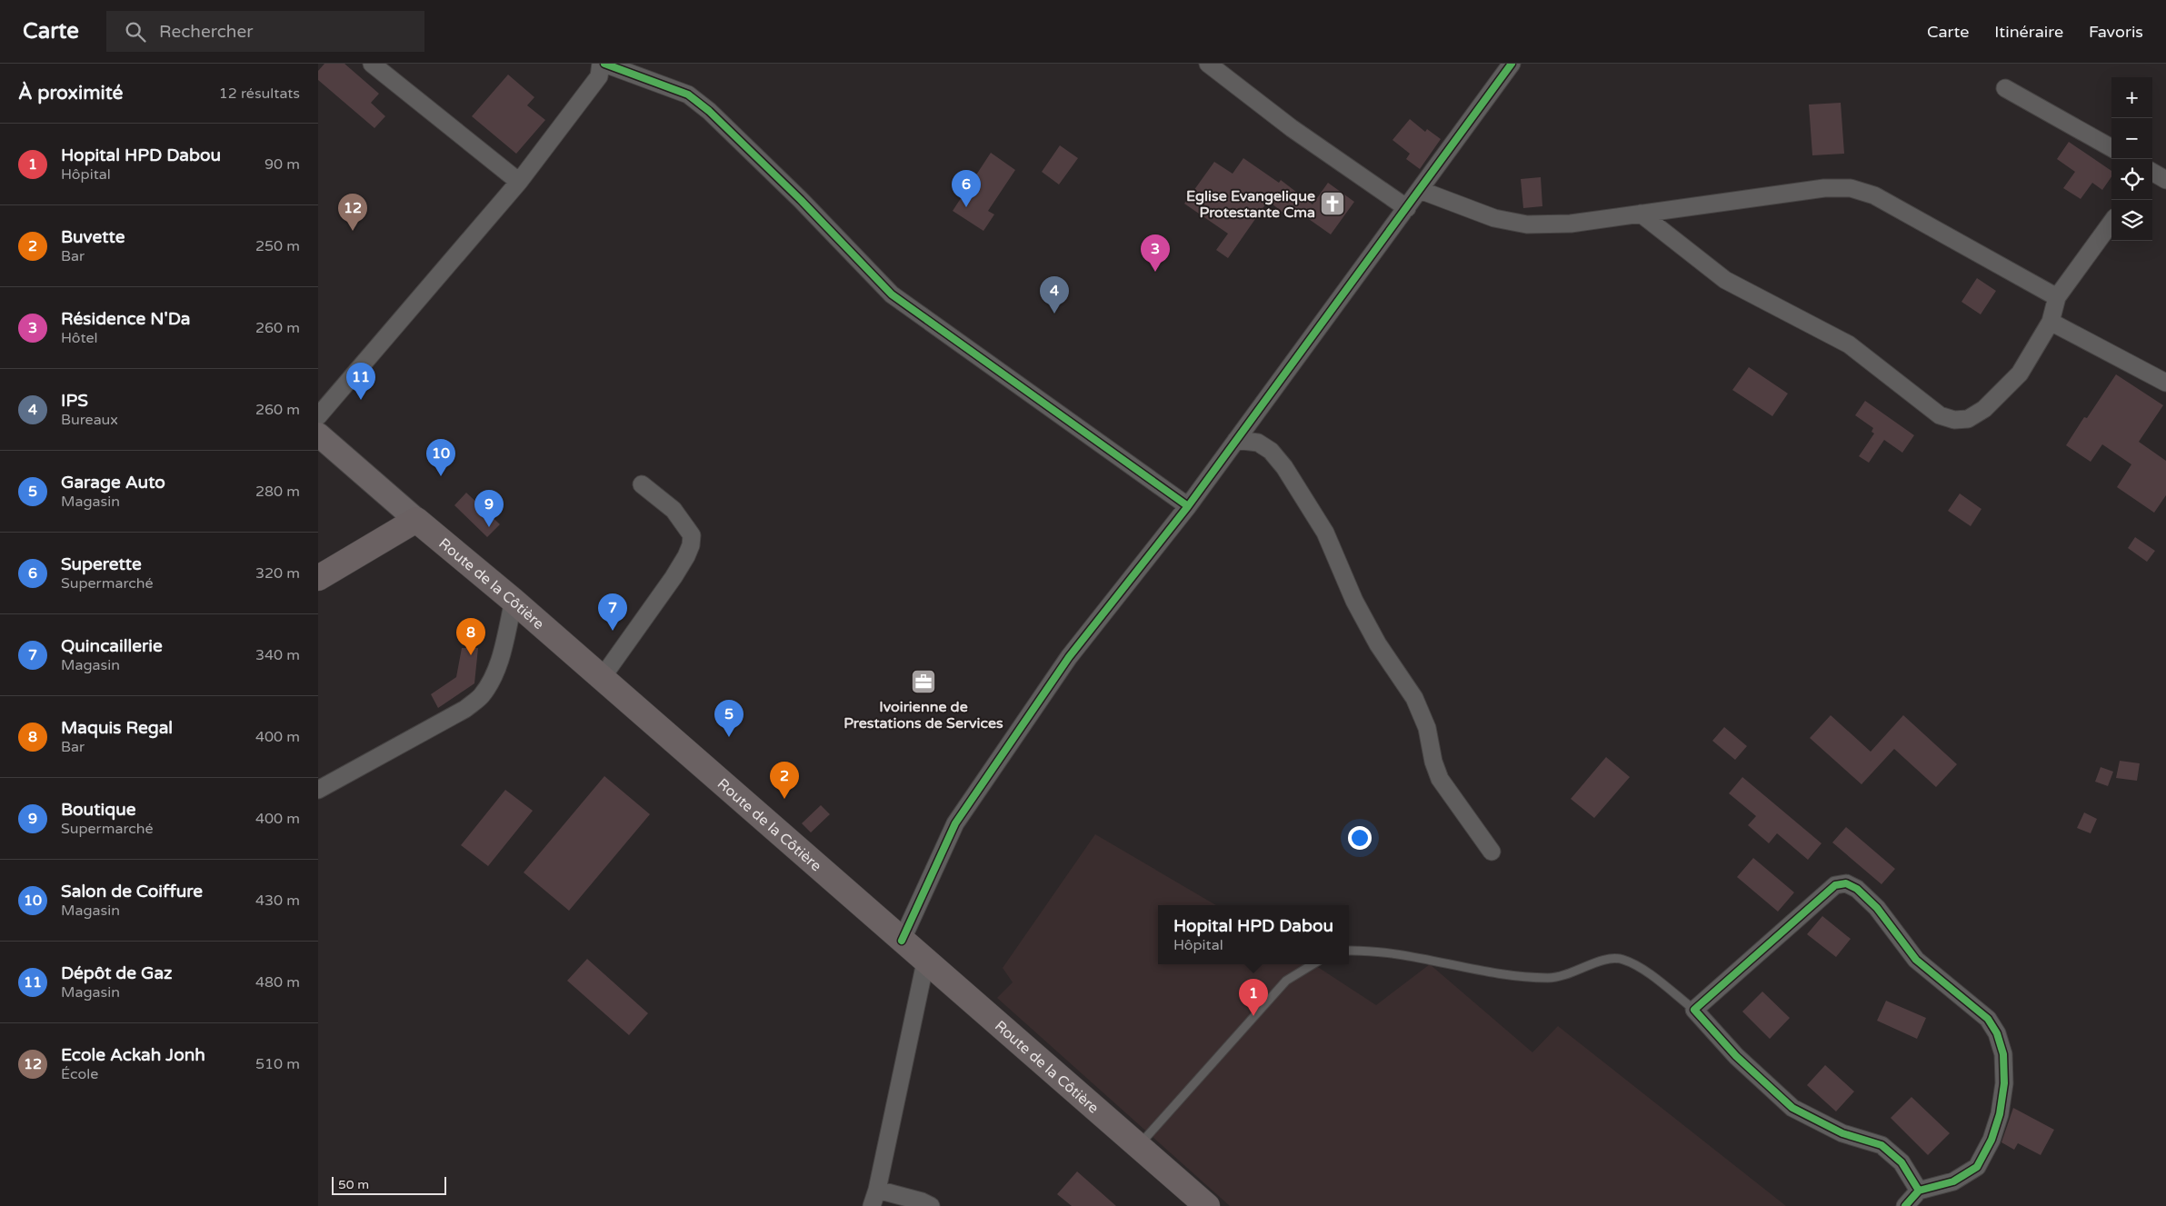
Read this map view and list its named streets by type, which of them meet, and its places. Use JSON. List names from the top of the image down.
{
  "streets": {
    "main road": ["Route de la Côtière"]
  },
  "places": {
    "church": ["Eglise Evangelique Protestante Cma"],
    "office": ["Ivoirienne de Prestations de Services"]
  },
  "scale_bar": "50 m",
  "page": {
    "header": "Carte",
    "search": "Rechercher",
    "nav": ["Carte", "Itinéraire", "Favoris"],
    "heading": ["À proximité", "12 résultats"],
    "map_buttons": ["+", "−"],
    "list": [
      {
        "mark": "1",
        "name": "Hopital HPD Dabou",
        "note": "Hôpital",
        "value": "90 m"
      },
      {
        "mark": "2",
        "name": "Buvette",
        "note": "Bar",
        "value": "250 m"
      },
      {
        "mark": "3",
        "name": "Résidence N'Da",
        "note": "Hôtel",
        "value": "260 m"
      },
      {
        "mark": "4",
        "name": "IPS",
        "note": "Bureaux",
        "value": "260 m"
      },
      {
        "mark": "5",
        "name": "Garage Auto",
        "note": "Magasin",
        "value": "280 m"
      },
      {
        "mark": "6",
        "name": "Superette",
        "note": "Supermarché",
        "value": "320 m"
      },
      {
        "mark": "7",
        "name": "Quincaillerie",
        "note": "Magasin",
        "value": "340 m"
      },
      {
        "mark": "8",
        "name": "Maquis Regal",
        "note": "Bar",
        "value": "400 m"
      },
      {
        "mark": "9",
        "name": "Boutique",
        "note": "Supermarché",
        "value": "400 m"
      },
      {
        "mark": "10",
        "name": "Salon de Coiffure",
        "note": "Magasin",
        "value": "430 m"
      },
      {
        "mark": "11",
        "name": "Dépôt de Gaz",
        "note": "Magasin",
        "value": "480 m"
      },
      {
        "mark": "12",
        "name": "Ecole Ackah Jonh",
        "note": "École",
        "value": "510 m"
      }
    ],
    "pins": [
      "6",
      "12",
      "3",
      "4",
      "11",
      "10",
      "9",
      "7",
      "8",
      "5",
      "2",
      "1"
    ],
    "popup": ["Hopital HPD Dabou", "Hôpital"],
    "scale": "50 m"
  }
}
